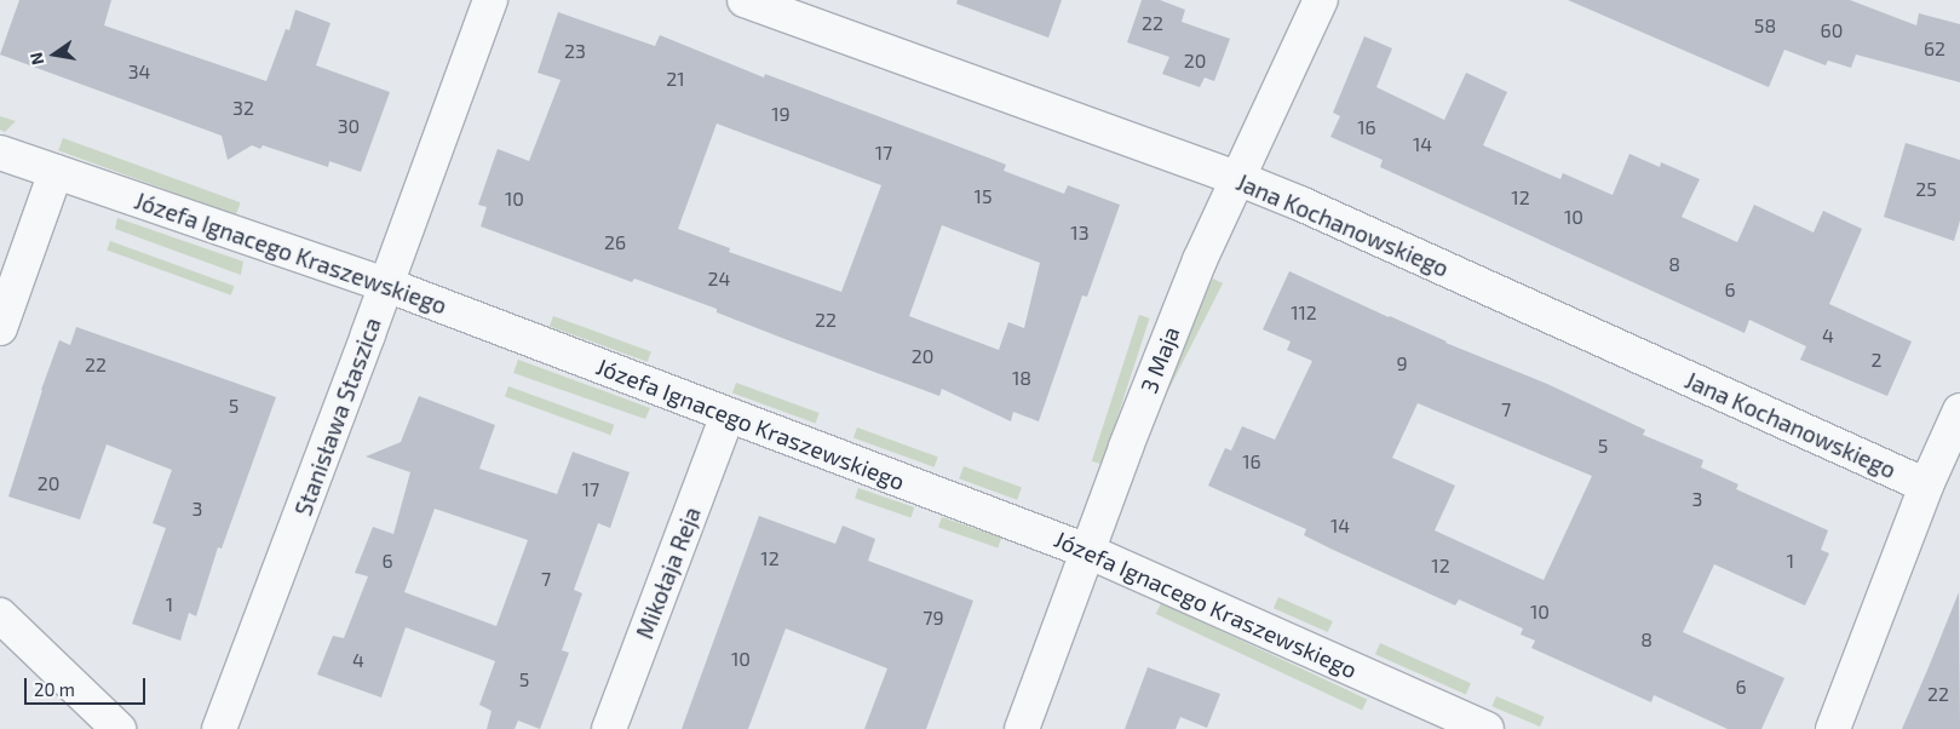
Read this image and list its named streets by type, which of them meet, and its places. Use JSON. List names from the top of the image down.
{
  "streets": {
    "street": [
      "Jana Kochanowskiego",
      "Józefa Ignacego Kraszewskiego",
      "3 Maja",
      "Stanisława Staszica",
      "Mikołaja Reja"
    ]
  },
  "crossings": [
    ["Jana Kochanowskiego", "3 Maja"],
    ["Józefa Ignacego Kraszewskiego", "3 Maja"],
    ["Józefa Ignacego Kraszewskiego", "Stanisława Staszica"],
    ["Józefa Ignacego Kraszewskiego", "Mikołaja Reja"]
  ],
  "house_numbers": [
    "22",
    "58",
    "60",
    "62",
    "23",
    "20",
    "34",
    "21",
    "32",
    "19",
    "30",
    "16",
    "14",
    "17",
    "25",
    "15",
    "12",
    "10",
    "10",
    "13",
    "26",
    "8",
    "24",
    "6",
    "112",
    "22",
    "4",
    "20",
    "2",
    "9",
    "22",
    "18",
    "5",
    "7",
    "5",
    "16",
    "20",
    "17",
    "3",
    "3",
    "14",
    "12",
    "6",
    "1",
    "12",
    "7",
    "1",
    "10",
    "79",
    "8",
    "10",
    "4",
    "5",
    "6",
    "22"
  ],
  "scale_bar": "20 m",
  "north": "left"
}
